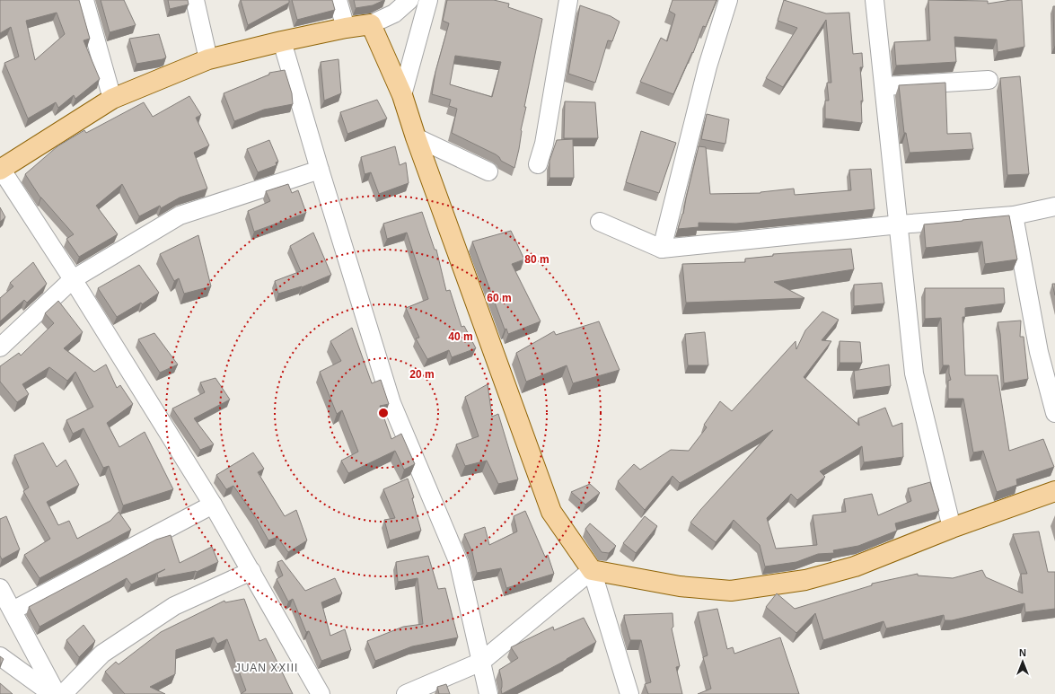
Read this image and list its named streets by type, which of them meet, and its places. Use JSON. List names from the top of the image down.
{
  "districts": ["JUAN XXIII"],
  "north": "top",
  "rings": [
    "80 m",
    "60 m",
    "40 m",
    "20 m"
  ]
}
